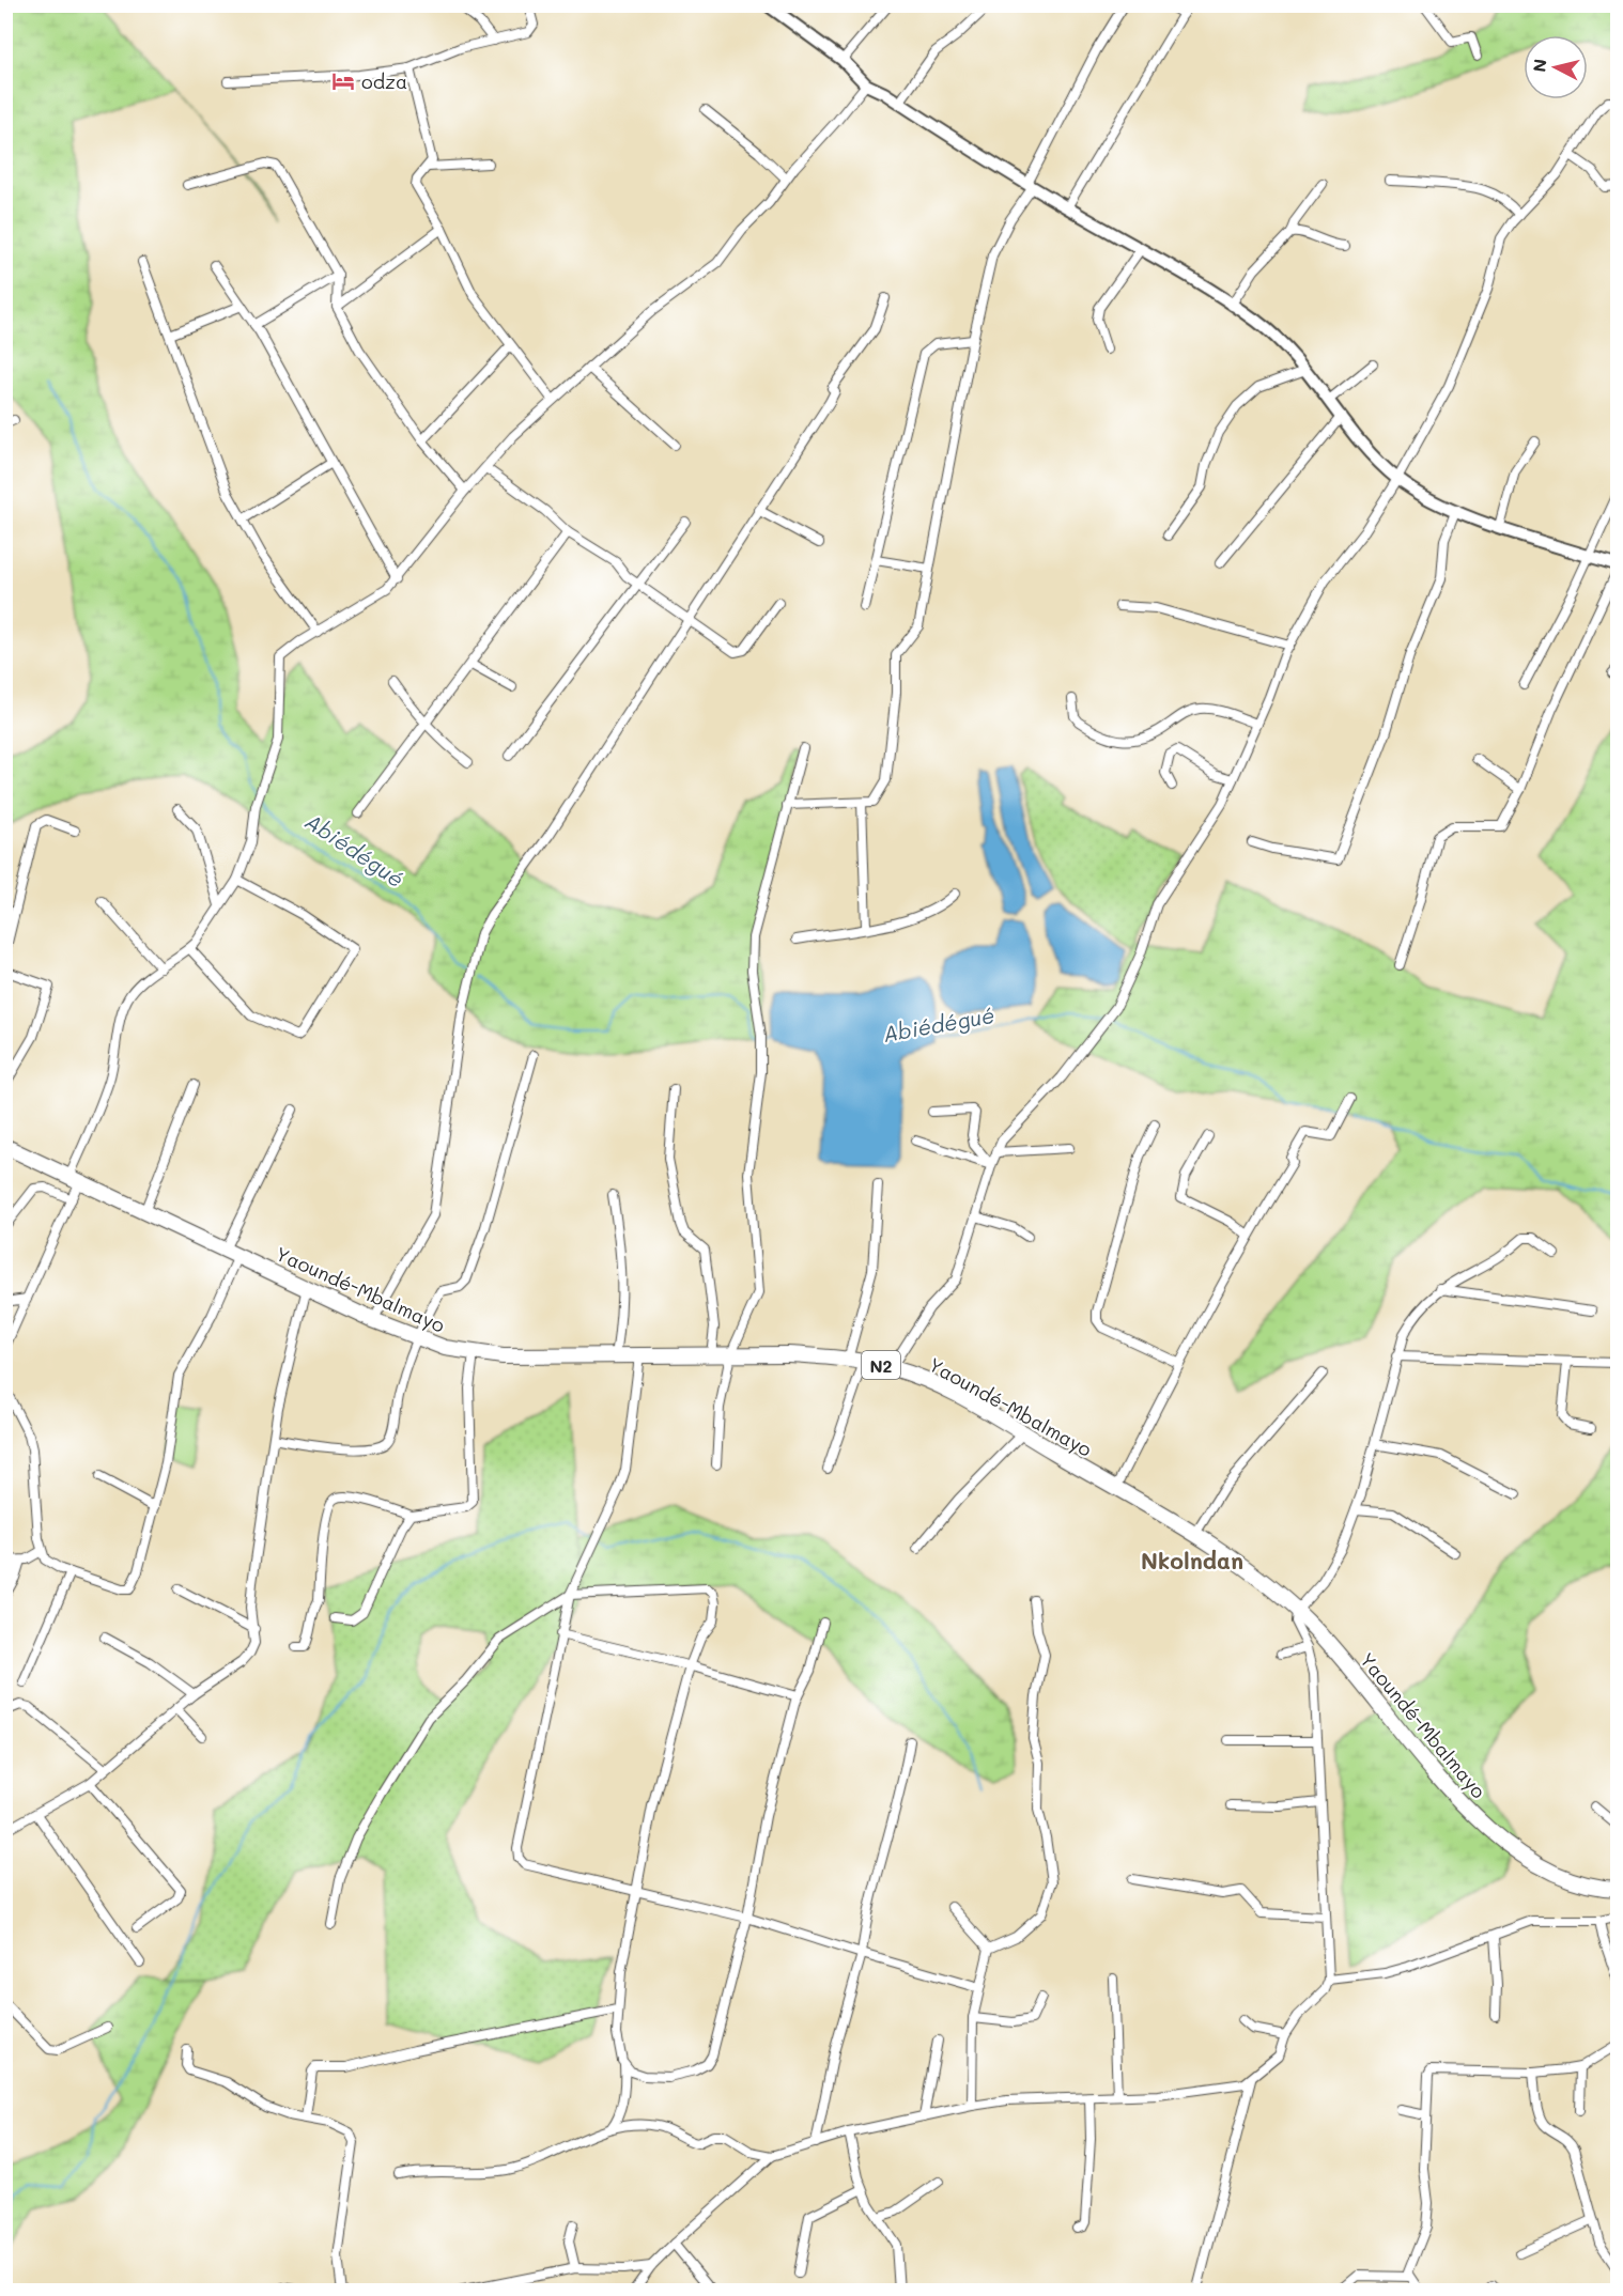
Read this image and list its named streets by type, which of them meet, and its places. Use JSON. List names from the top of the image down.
{
  "streets": {
    "highway": ["Yaoundé-Mbalmayo", "N2"]
  },
  "districts": ["Nkolndan"],
  "water": ["Abiédégué"],
  "places": {
    "hotel": ["odza"]
  },
  "north": "left"
}
